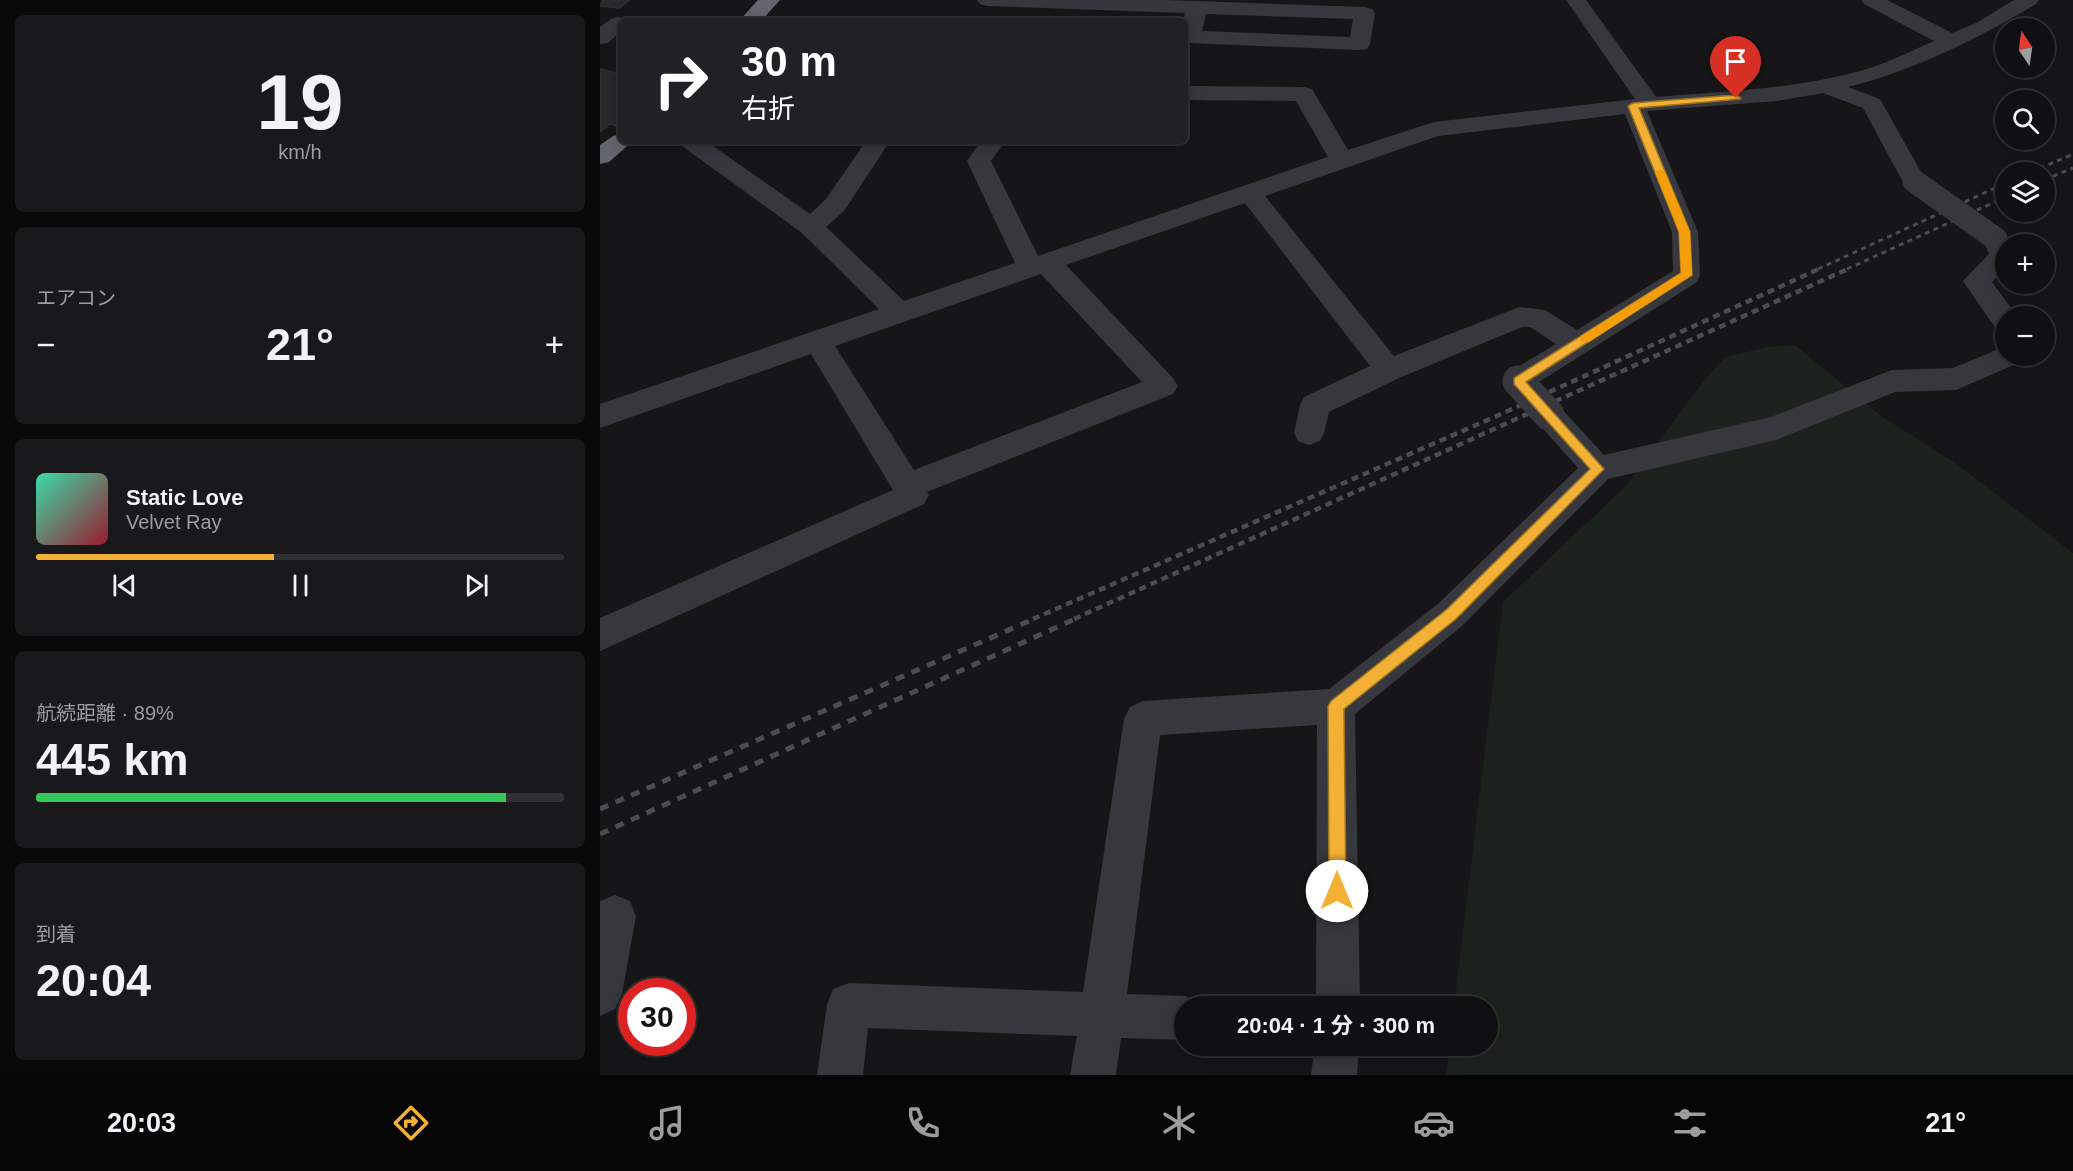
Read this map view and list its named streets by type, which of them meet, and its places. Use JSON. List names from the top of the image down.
{
  "north": "top",
  "page": {
    "tile": [
      ["19", "km/h"],
      "エアコン",
      ["航続距離 · 89%", "445 km"],
      ["到着", "20:04"]
    ],
    "map_buttons": ["+", "−"],
    "turn": ["30 m", "右折"],
    "heat": ["−", "21°", "+"],
    "song": ["Static Love", "Velvet Ray"],
    "limit": "30",
    "trip": "20:04 · 1 分 · 300 m",
    "tabs": ["20:03", "21°"]
  }
}
